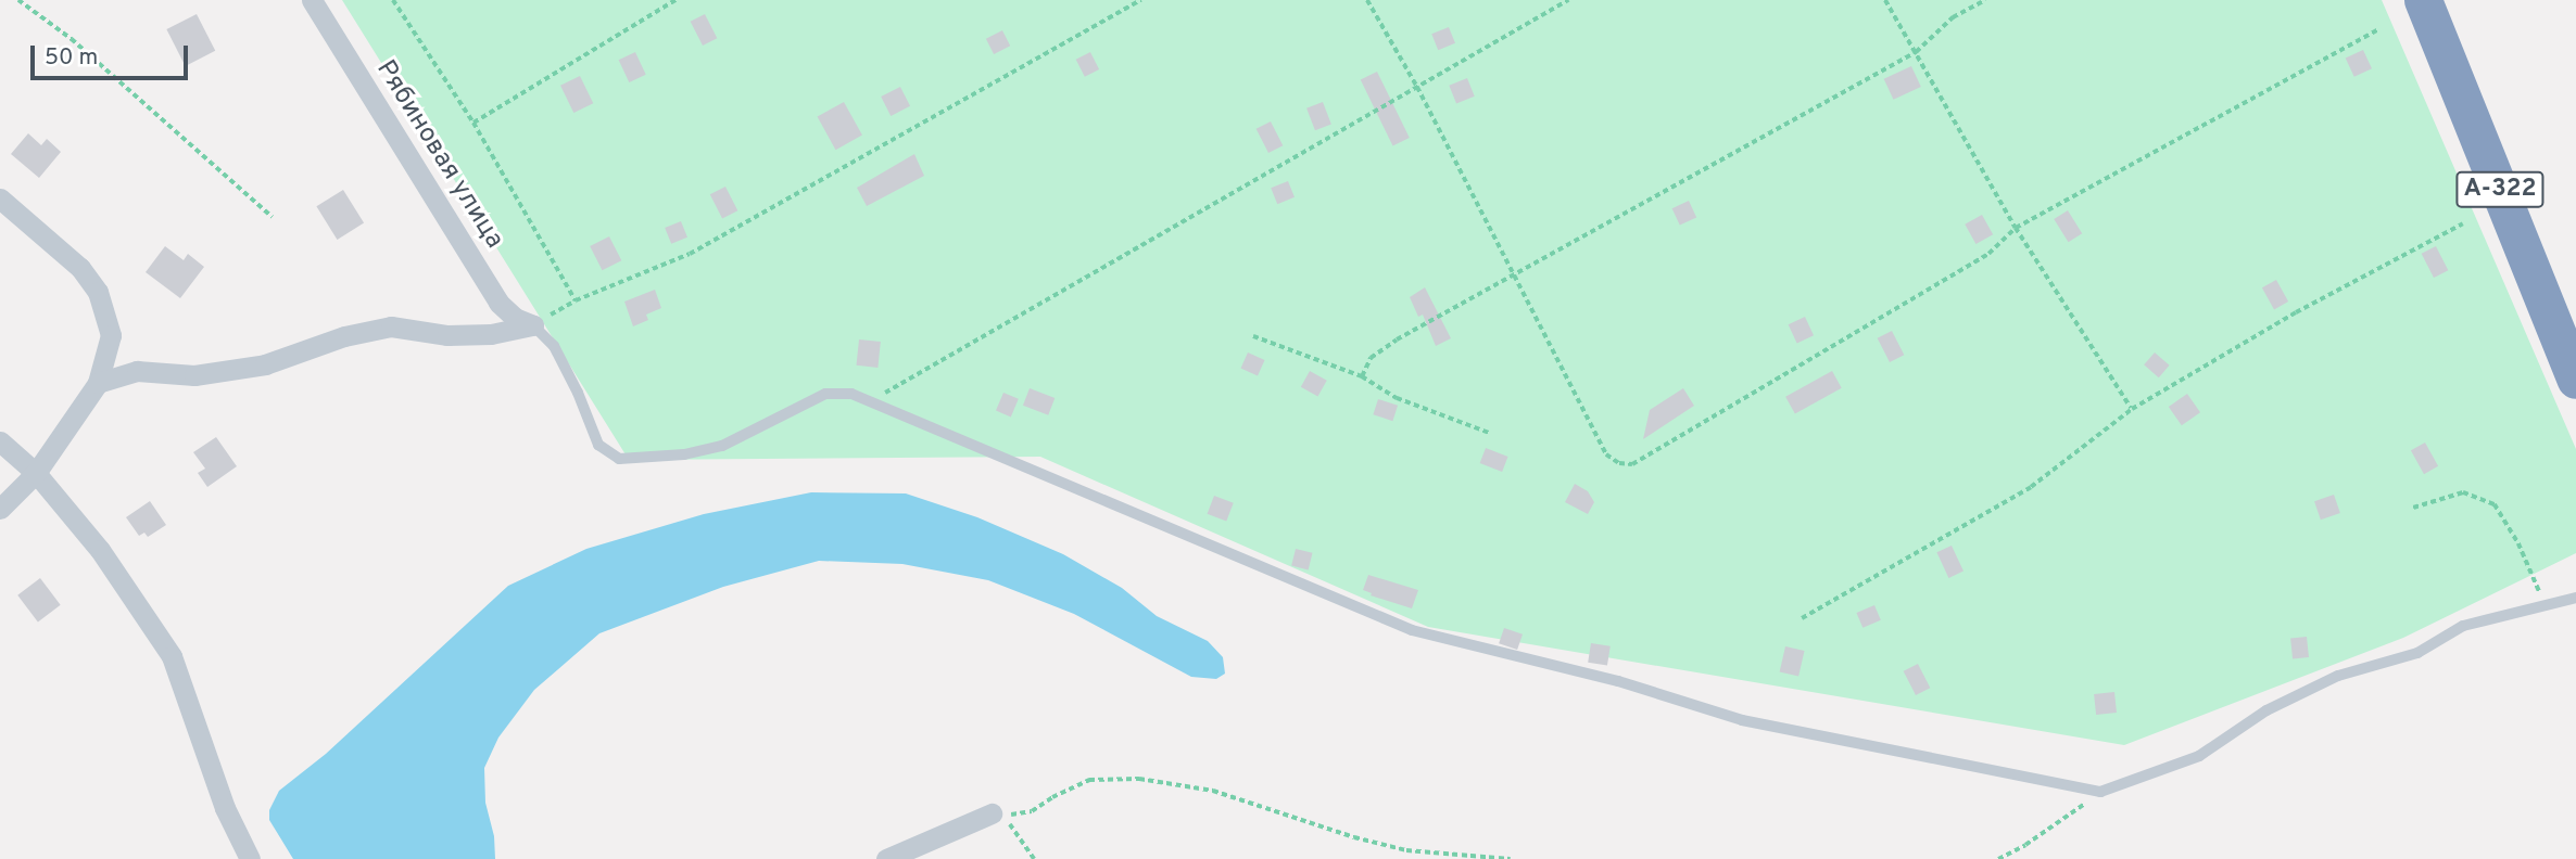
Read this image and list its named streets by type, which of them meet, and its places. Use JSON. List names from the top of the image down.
{
  "streets": {
    "highway": ["А-322"],
    "street": ["Рябиновая улица"]
  },
  "scale_bar": "50 m"
}
